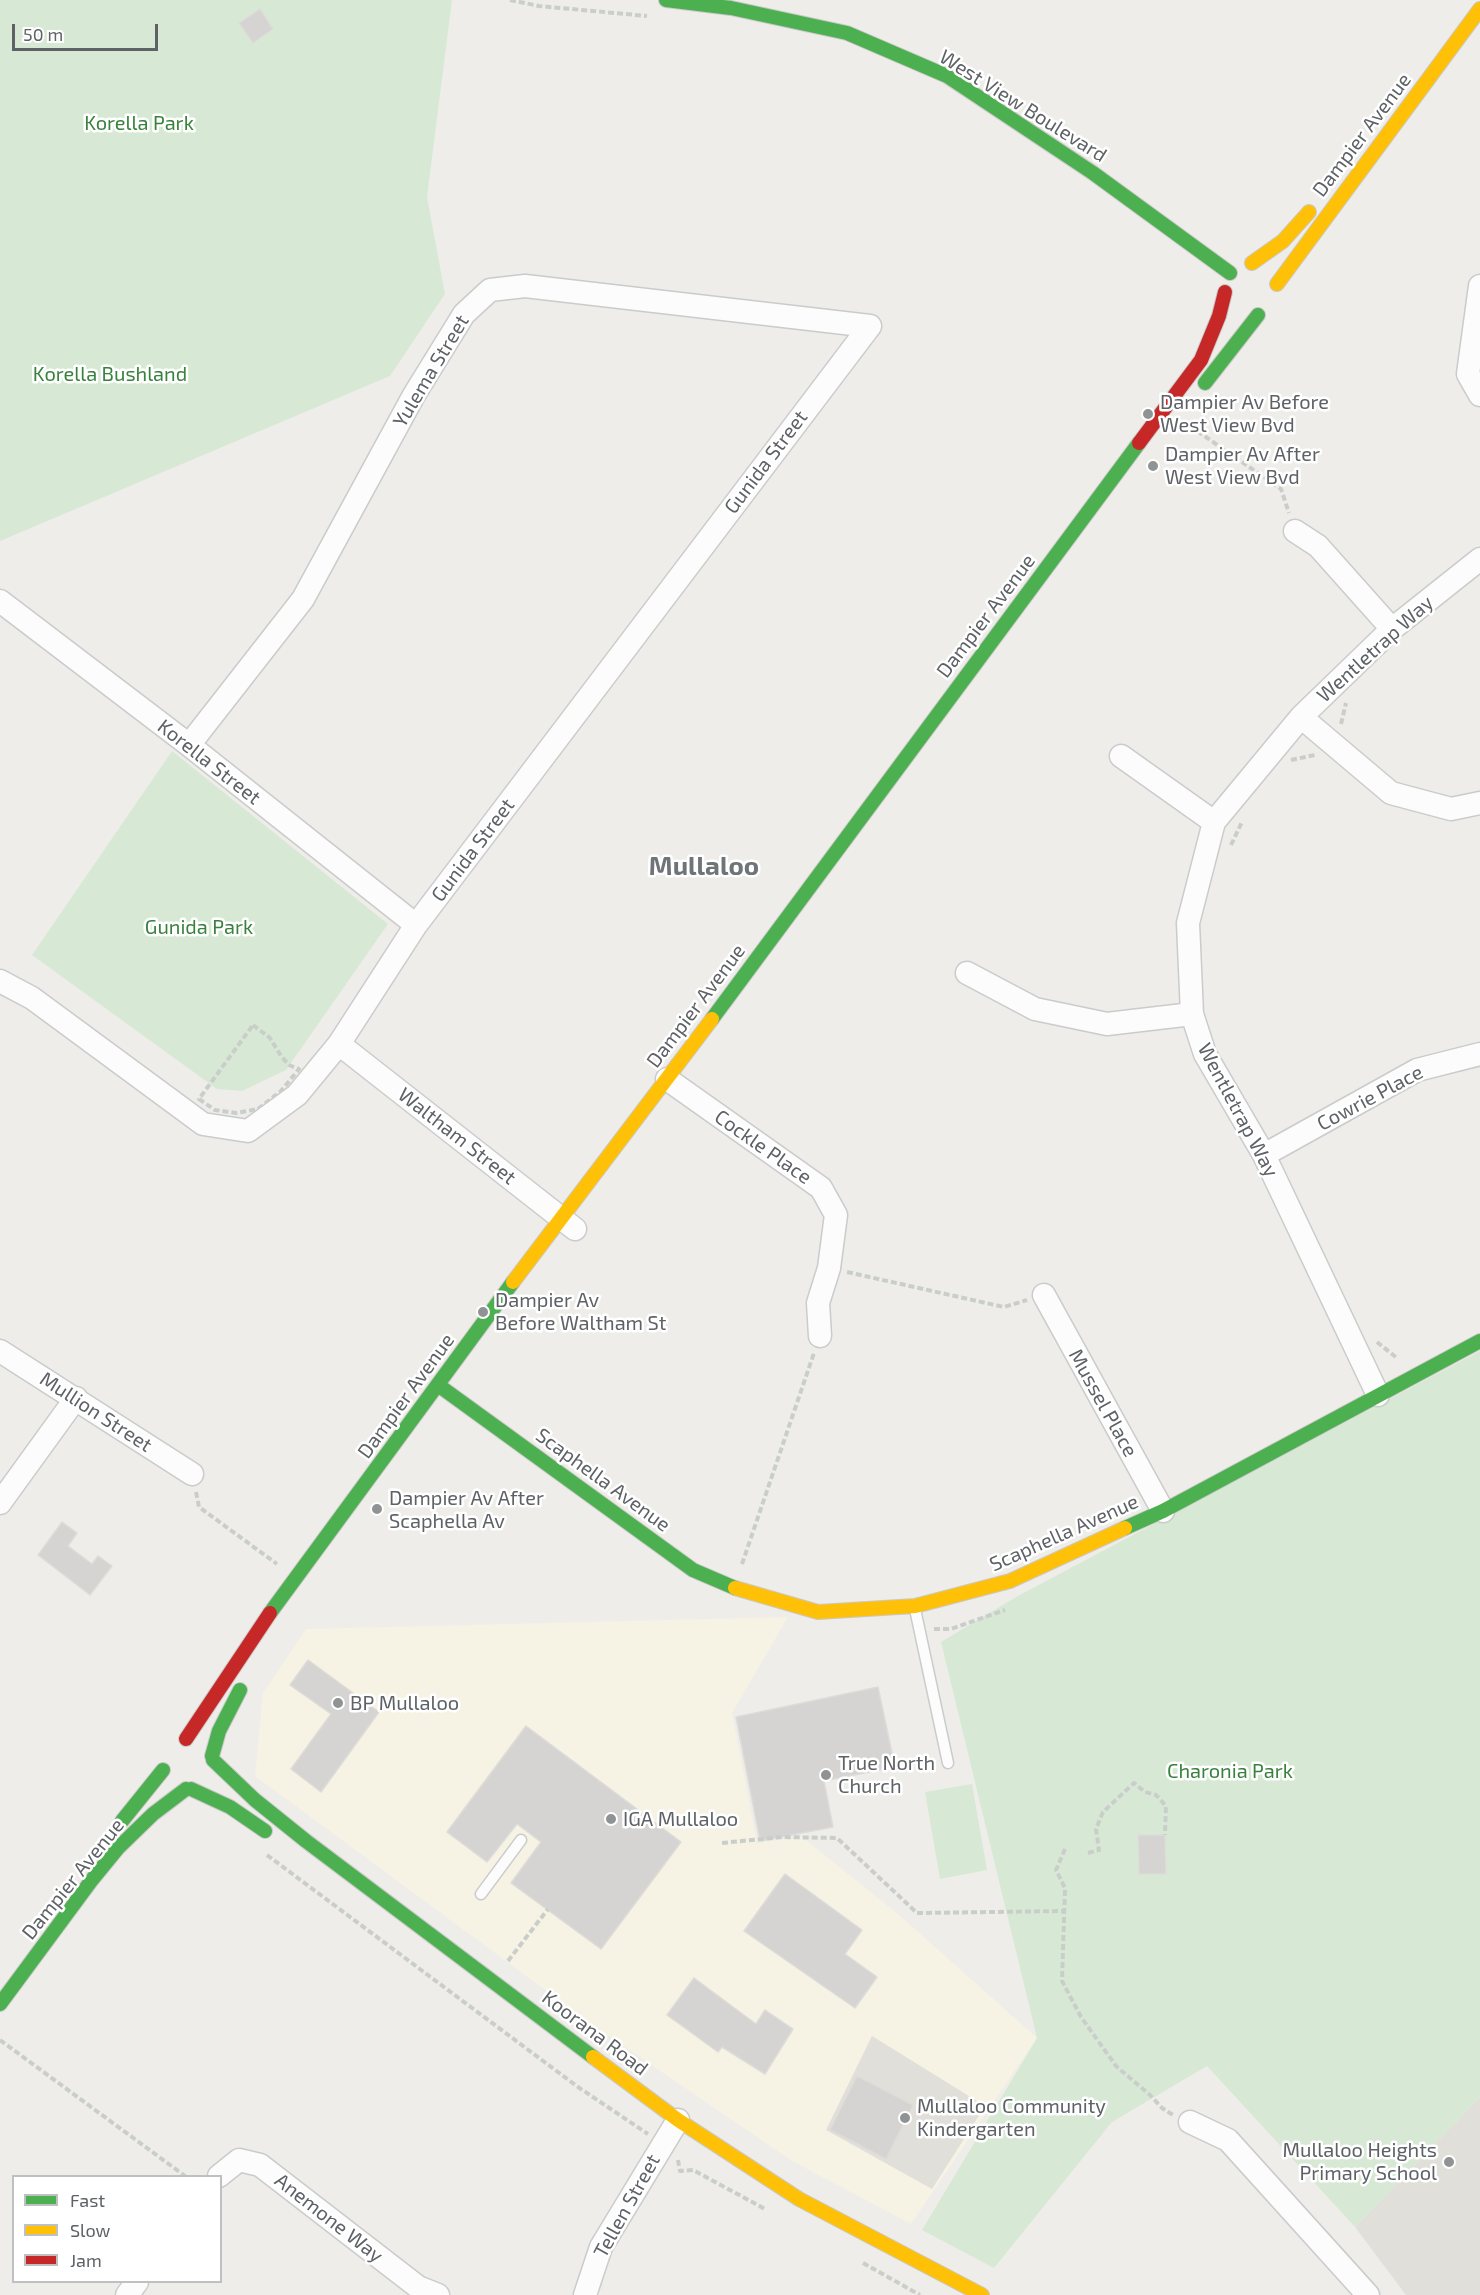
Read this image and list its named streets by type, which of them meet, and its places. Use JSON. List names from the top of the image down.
{
  "streets": {
    "main road": [
      "West View Boulevard",
      "Dampier Avenue",
      "Scaphella Avenue",
      "Koorana Road"
    ],
    "street": [
      "Yulema Street",
      "Gunida Street",
      "Wentletrap Way",
      "Korella Street",
      "Cowrie Place",
      "Waltham Street",
      "Cockle Place",
      "Mussel Place",
      "Mullion Street",
      "Tellen Street",
      "Anemone Way"
    ]
  },
  "crossings": [
    ["West View Boulevard", "Dampier Avenue"],
    ["Dampier Avenue", "Waltham Street"],
    ["Dampier Avenue", "Cockle Place"],
    ["Dampier Avenue", "Scaphella Avenue"],
    ["Dampier Avenue", "Koorana Road"],
    ["Yulema Street", "Gunida Street"],
    ["Yulema Street", "Korella Street"],
    ["Gunida Street", "Korella Street"],
    ["Gunida Street", "Waltham Street"],
    ["Wentletrap Way", "Cowrie Place"],
    ["Wentletrap Way", "Scaphella Avenue"],
    ["Mussel Place", "Scaphella Avenue"],
    ["Koorana Road", "Tellen Street"]
  ],
  "districts": ["Mullaloo"],
  "parks": [
    "Korella Park",
    "Korella Bushland",
    "Gunida Park",
    "Charonia Park"
  ],
  "places": [
    "Dampier Av Before West View Bvd",
    "Dampier Av After West View Bvd",
    "Dampier Av Before Waltham St",
    "Dampier Av After Scaphella Av",
    "BP Mullaloo",
    "True North Church",
    "IGA Mullaloo",
    "Mullaloo Community Kindergarten",
    "Mullaloo Heights Primary School"
  ],
  "legend": ["Fast", "Slow", "Jam"],
  "scale_bar": "50 m"
}
